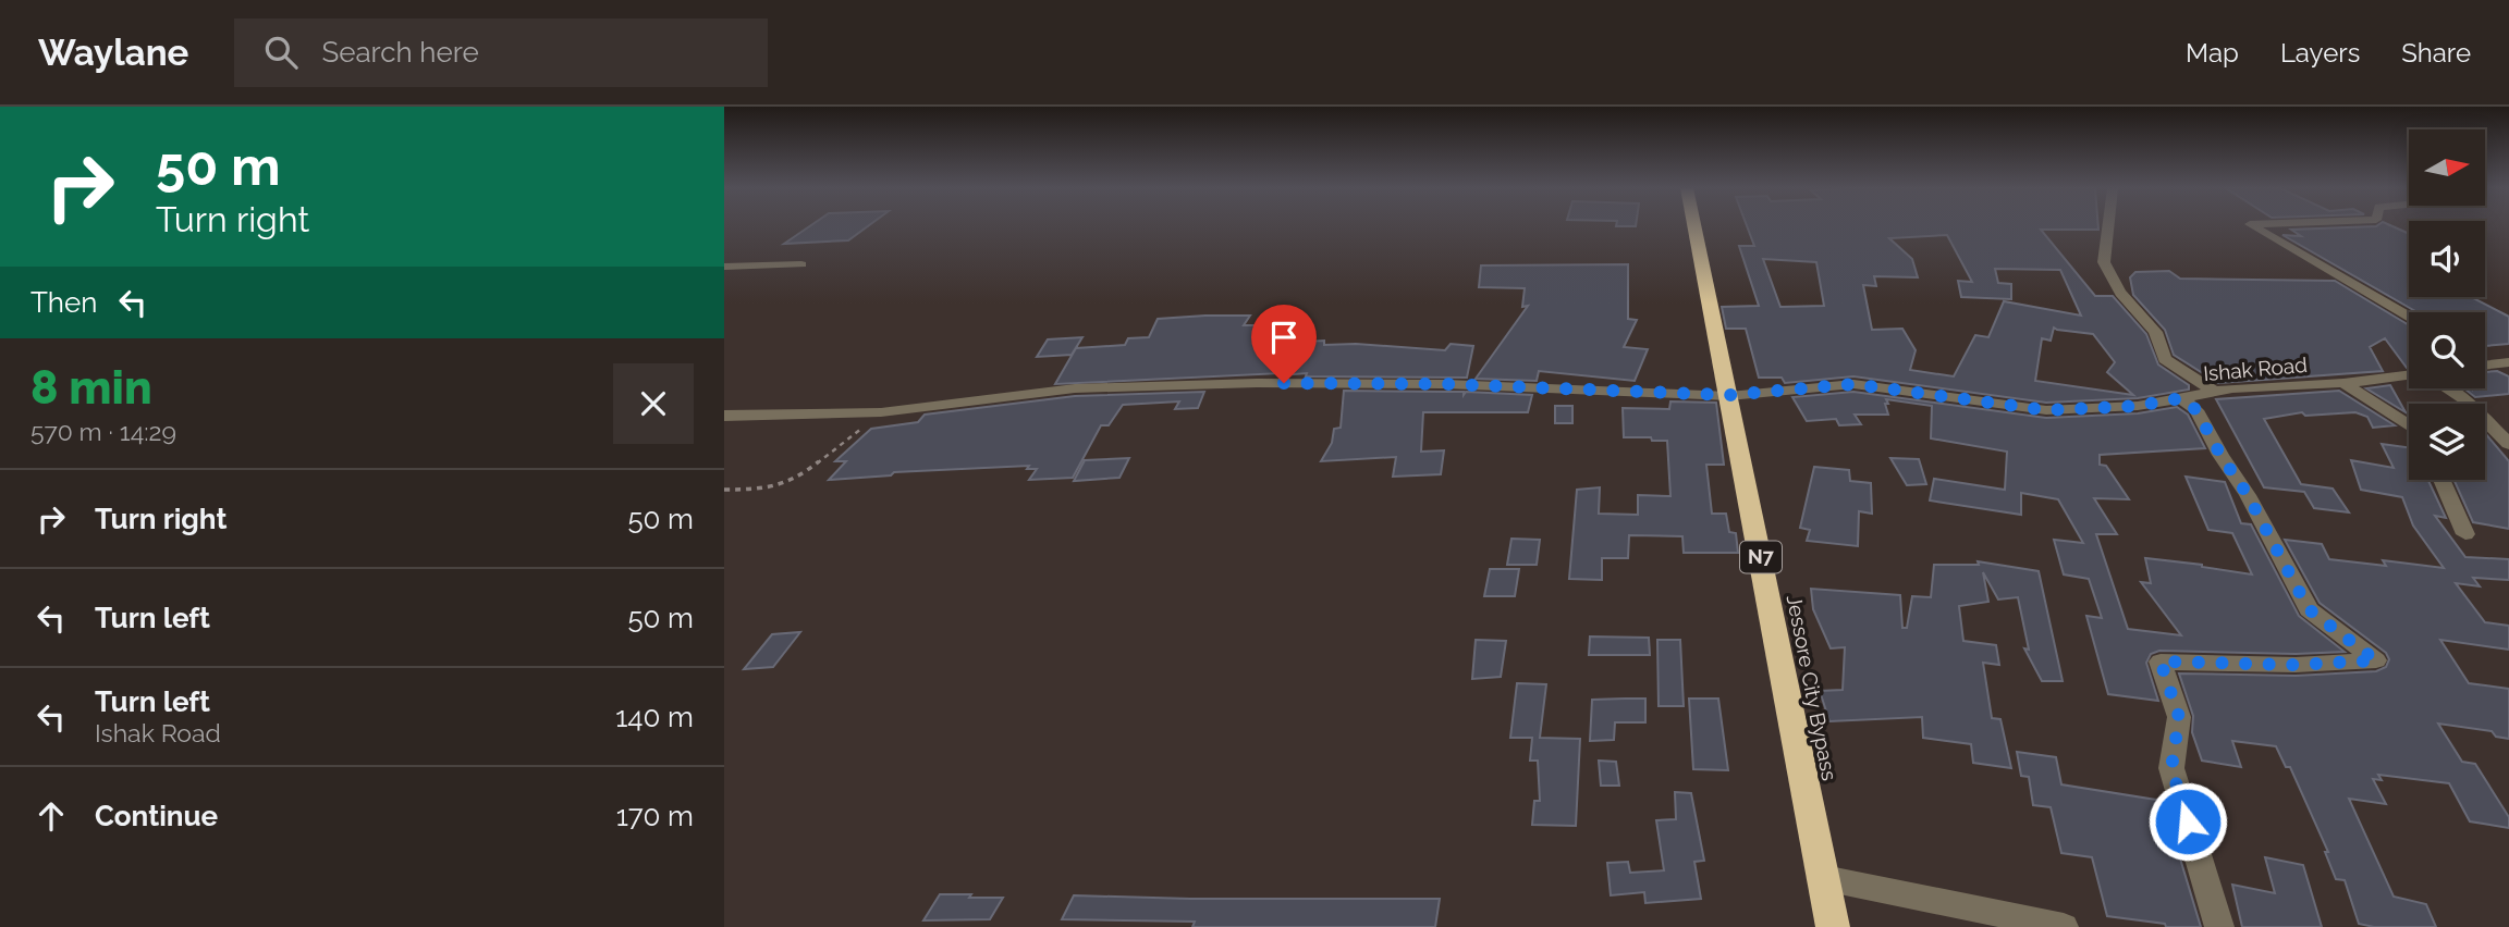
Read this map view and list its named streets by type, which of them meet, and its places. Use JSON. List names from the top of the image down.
{
  "streets": {
    "highway": ["N7", "Jessore City Bypass"],
    "street": ["Ishak Road"]
  },
  "crossings": [
    ["Ishak Road", "Jessore City Bypass"]
  ],
  "north": "right",
  "page": {
    "header": "Waylane",
    "search": "Search here",
    "nav": ["Map", "Layers", "Share"],
    "turn": ["50 m", "Turn right"],
    "then": "Then",
    "heading": ["8 min", "570 m · 14:29"],
    "list": [
      {
        "name": "Turn right",
        "value": "50 m"
      },
      {
        "name": "Turn left",
        "value": "50 m"
      },
      {
        "name": "Turn left",
        "note": "Ishak Road",
        "value": "140 m"
      },
      {
        "name": "Continue",
        "value": "170 m"
      }
    ]
  }
}
